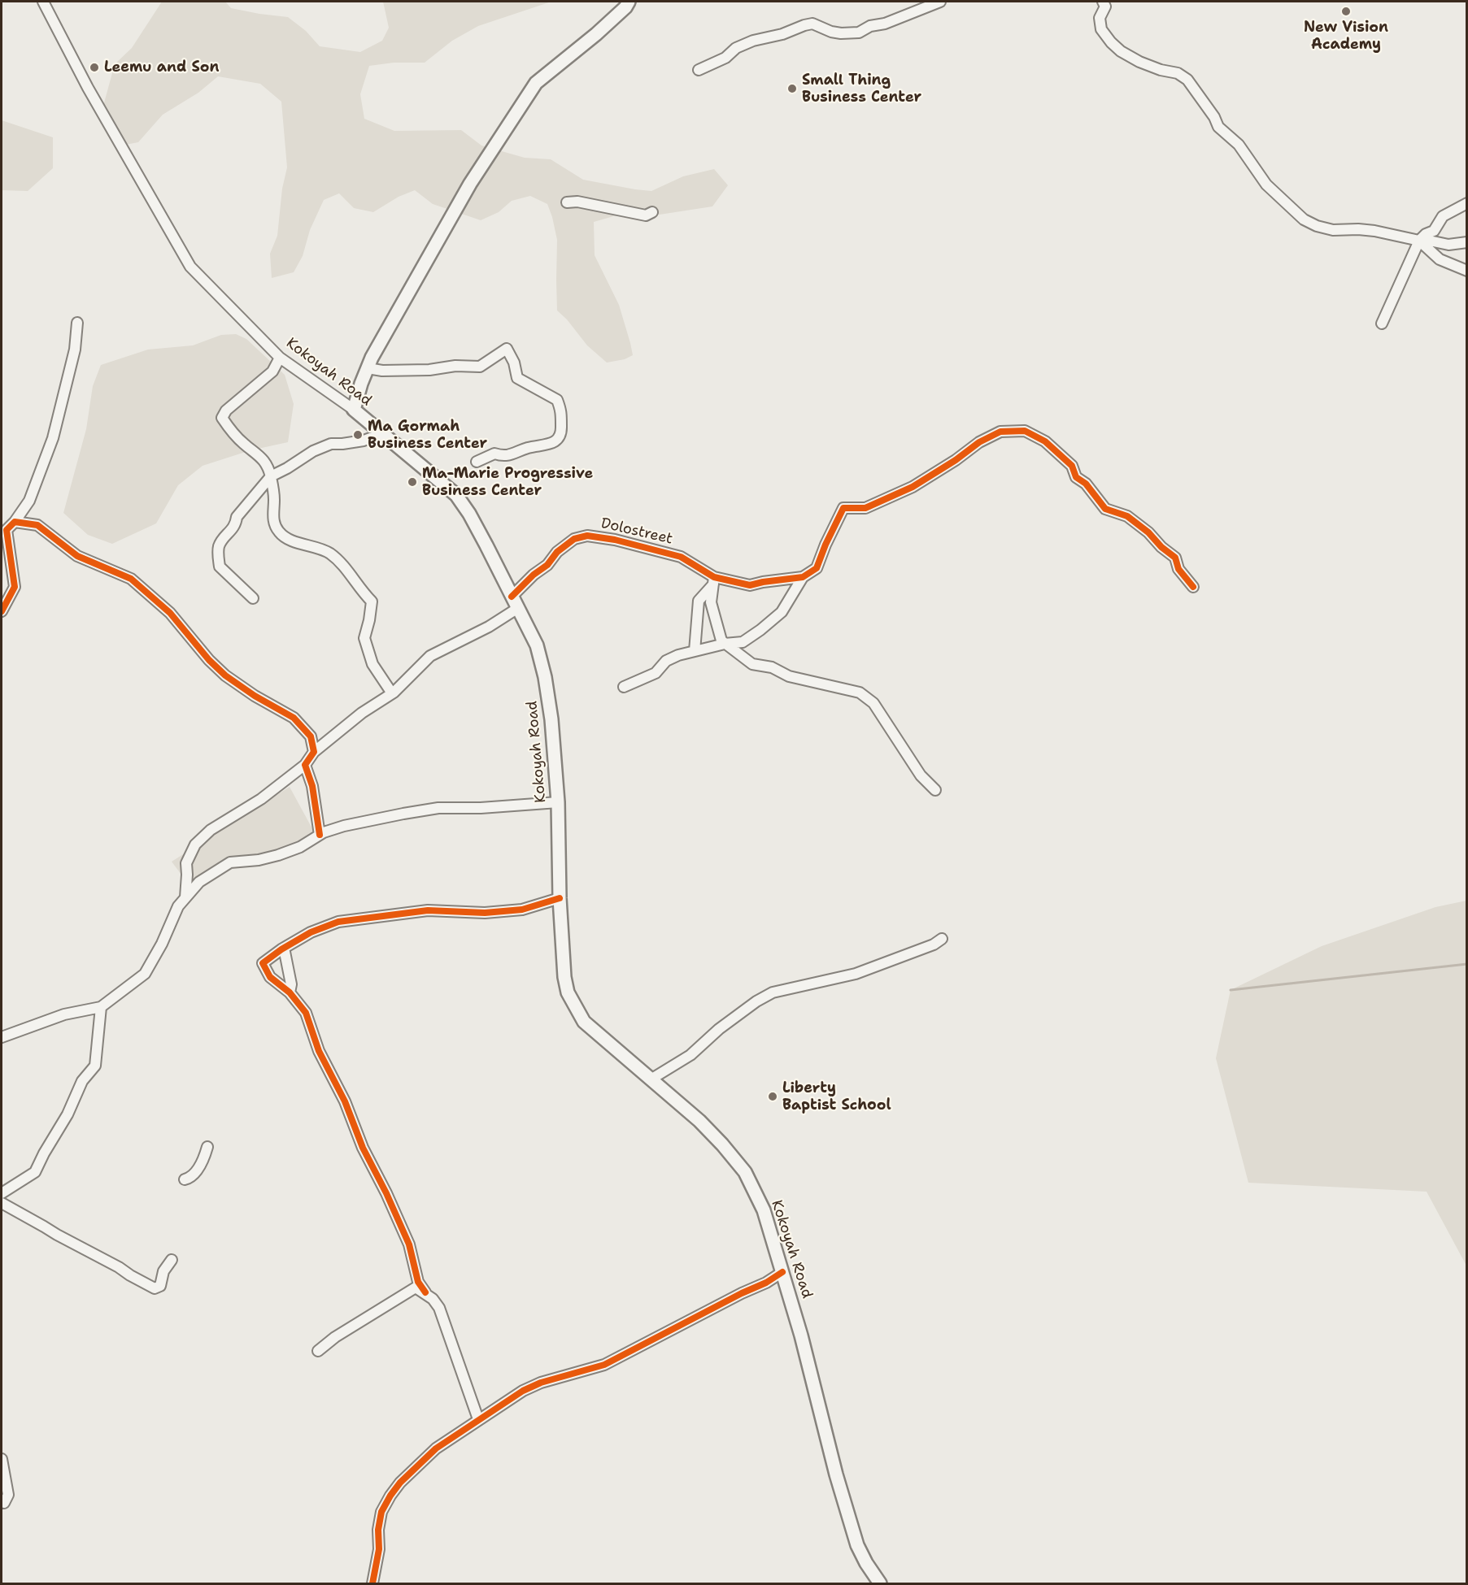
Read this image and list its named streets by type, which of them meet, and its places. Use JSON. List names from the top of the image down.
{
  "streets": {
    "main road": ["Kokoyah Road"],
    "street": ["Dolostreet"]
  },
  "crossings": [
    ["Kokoyah Road", "Dolostreet"]
  ],
  "places": [
    "New Vision Academy",
    "Leemu and Son",
    "Small Thing Business Center",
    "Ma Gormah Business Center",
    "Ma-Marie Progressive Business Center",
    "Liberty Baptist School"
  ]
}
